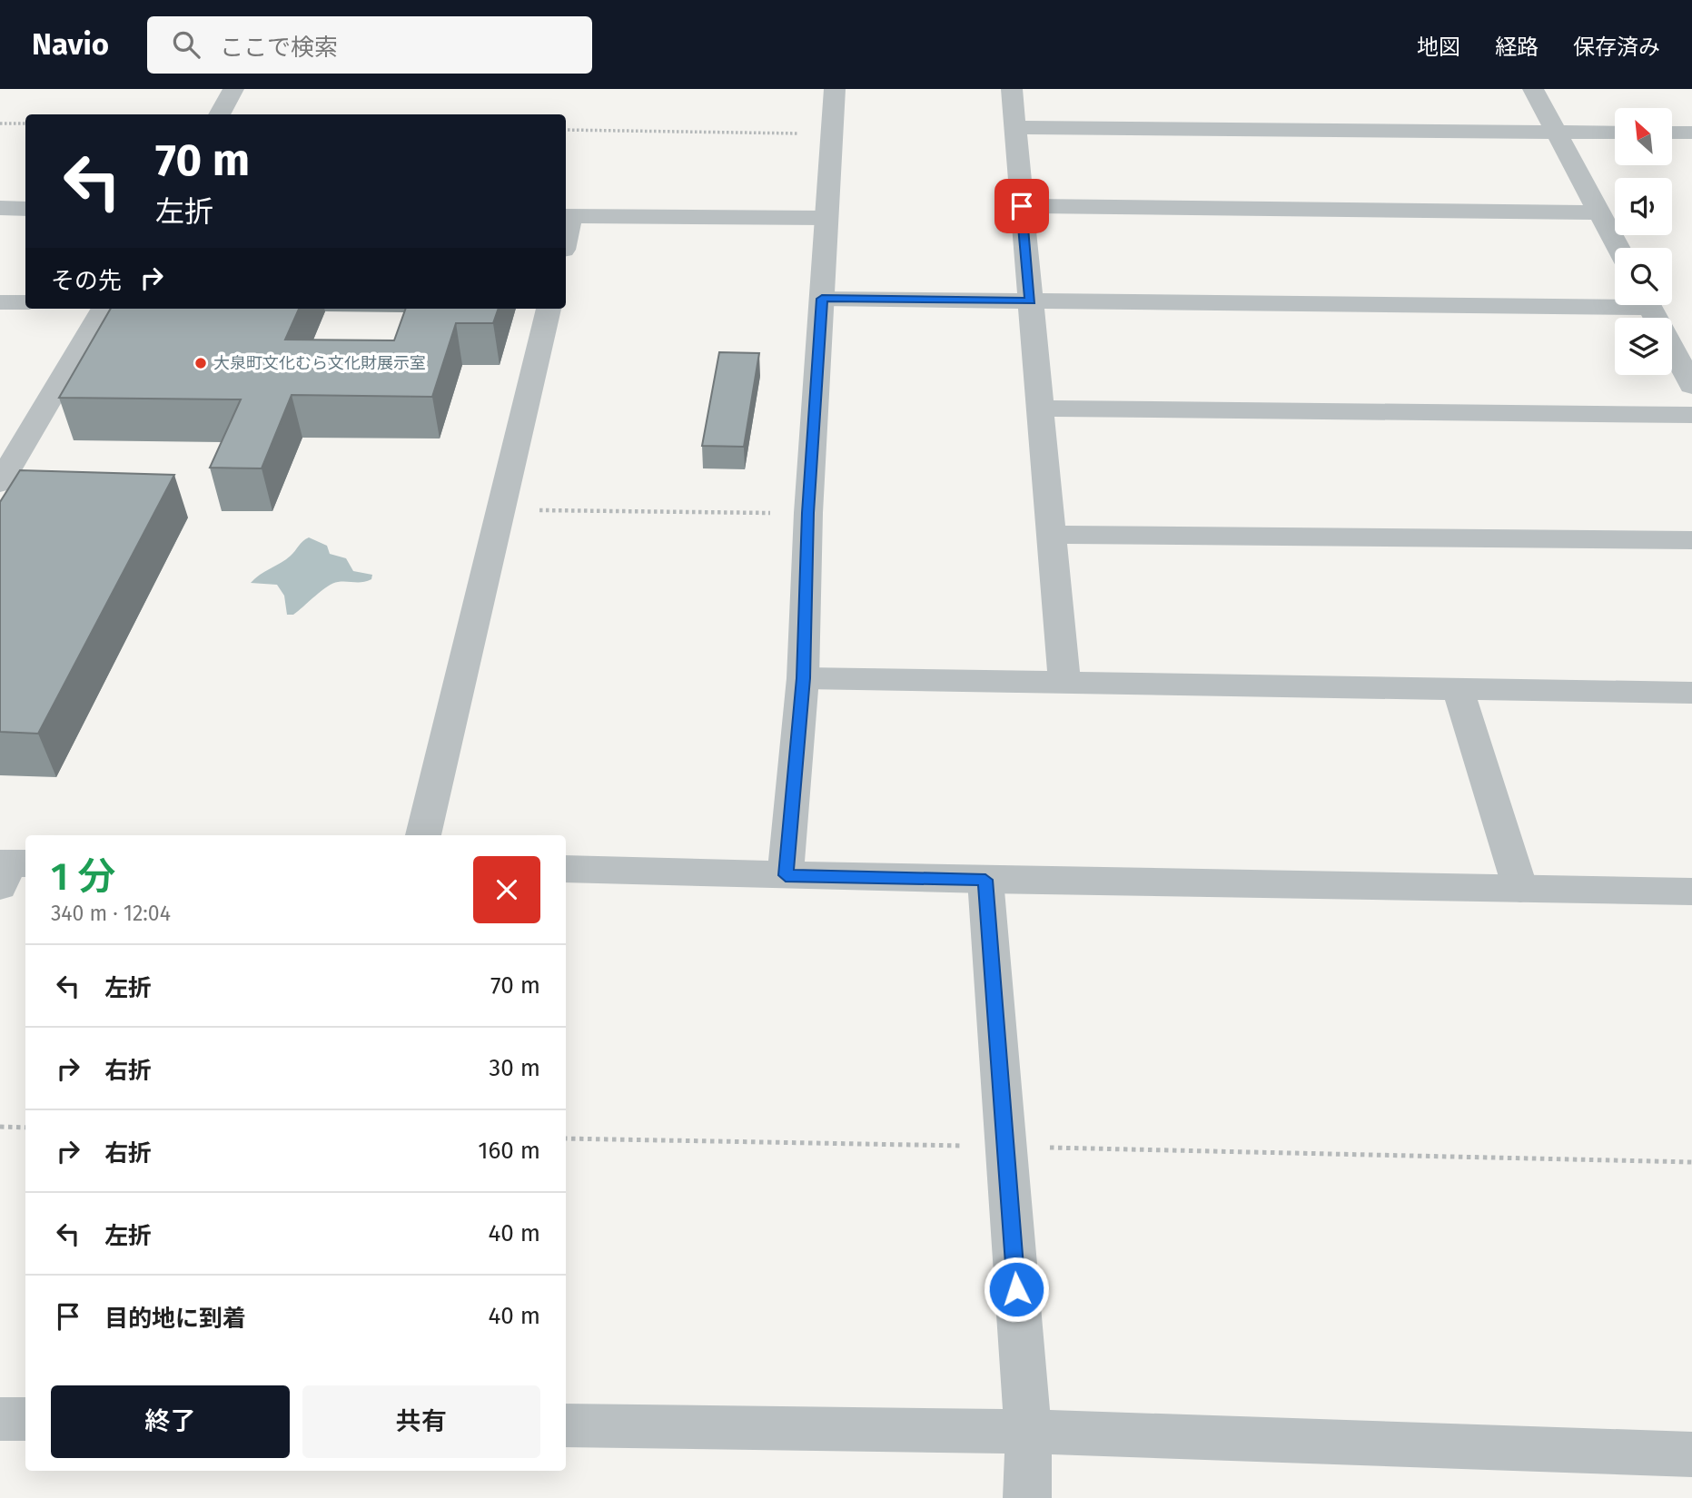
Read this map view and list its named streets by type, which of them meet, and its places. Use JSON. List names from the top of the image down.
{
  "places": ["大泉町文化むら文化財展示室"],
  "north": "top left",
  "page": {
    "header": "Navio",
    "search": "ここで検索",
    "nav": ["地図", "経路", "保存済み"],
    "turn": ["70 m", "左折"],
    "then": "その先",
    "heading": ["1 分", "340 m · 12:04"],
    "list": [
      {
        "name": "左折",
        "value": "70 m"
      },
      {
        "name": "右折",
        "value": "30 m"
      },
      {
        "name": "右折",
        "value": "160 m"
      },
      {
        "name": "左折",
        "value": "40 m"
      },
      {
        "name": "目的地に到着",
        "value": "40 m"
      }
    ],
    "buttons": ["終了", "共有"]
  }
}
